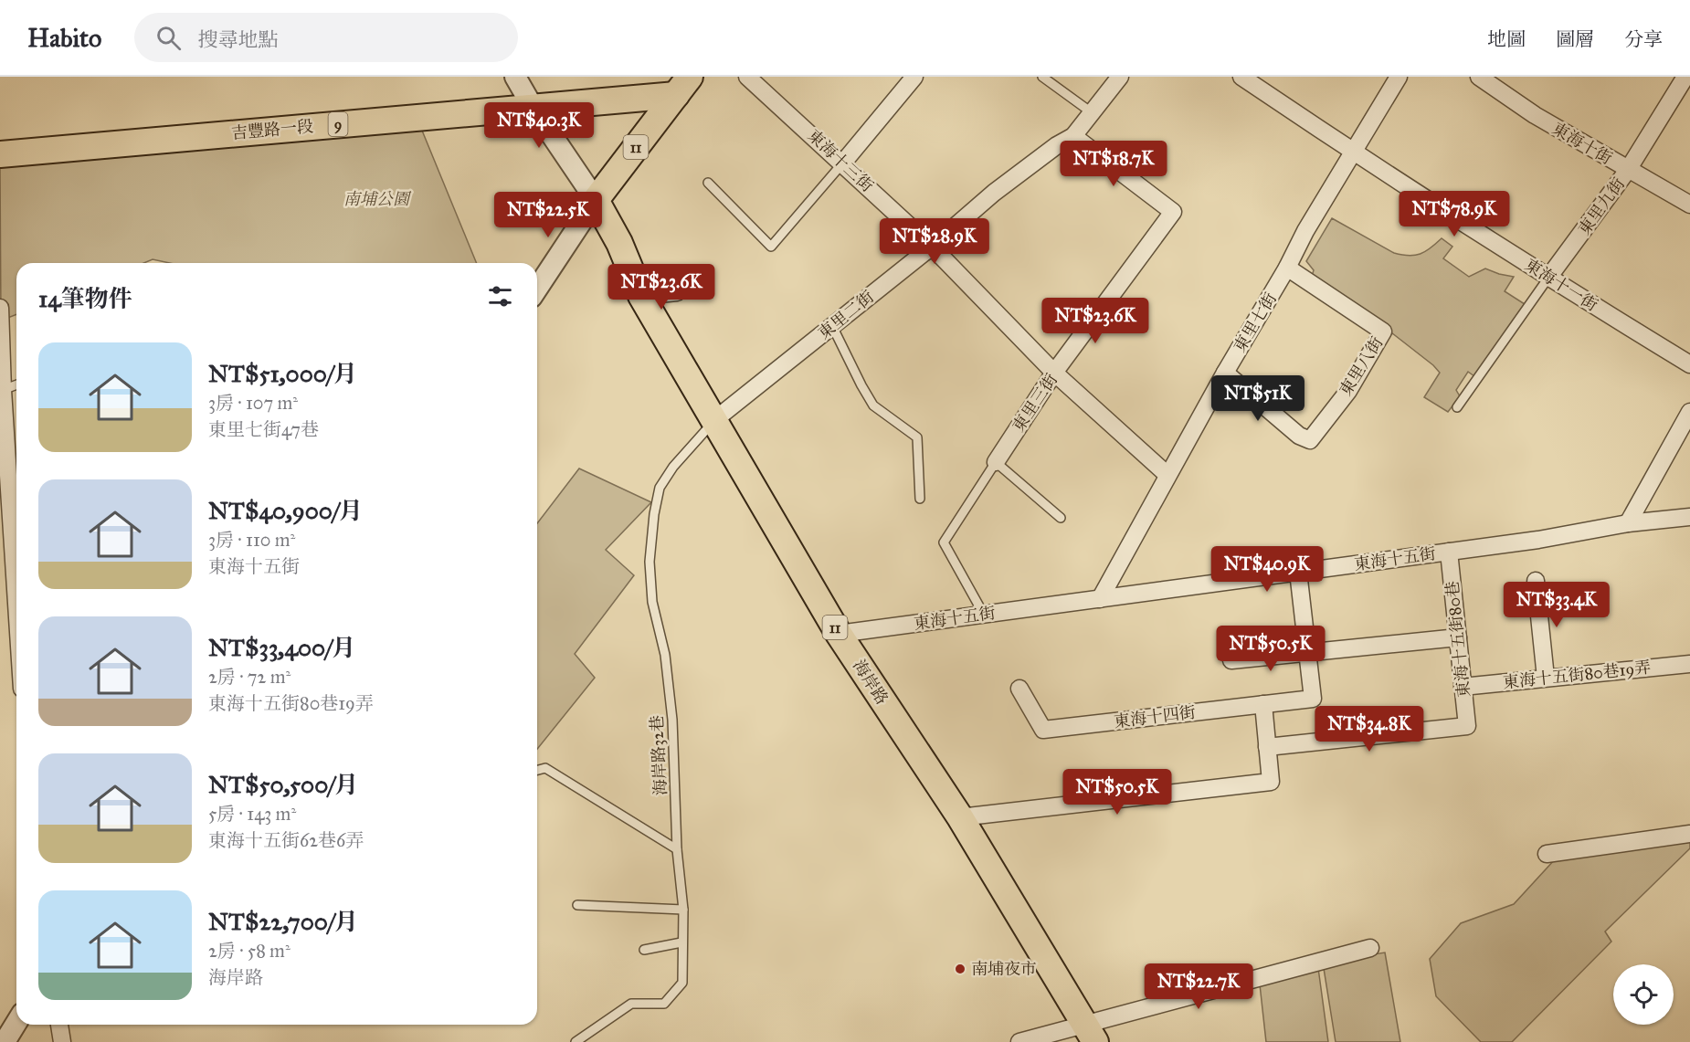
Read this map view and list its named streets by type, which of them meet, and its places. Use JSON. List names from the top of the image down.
{
  "streets": {
    "main road": [
      "9",
      "吉豐路一段",
      "11",
      "海岸路"
    ],
    "street": [
      "東海十街",
      "東海十三街",
      "東里九街",
      "東海十一街",
      "東里二街",
      "東里七街",
      "東里八街",
      "東里三街",
      "東海十五街",
      "東海十五街80巷",
      "東海十五街80巷19弄",
      "東海十四街"
    ],
    "lane": ["海岸路32巷"]
  },
  "crossings": [
    ["吉豐路一段", "11"],
    ["東海十街", "東里九街"],
    ["11", "海岸路"],
    ["東海十三街", "東里二街"],
    ["東海十三街", "東里七街"],
    ["東海十三街", "東里三街"],
    ["東里九街", "東海十一街"],
    ["東海十一街", "東里七街"],
    ["東里二街", "東里三街"],
    ["東里二街", "海岸路"],
    ["東里二街", "海岸路32巷"],
    ["東里七街", "東里八街"],
    ["東里七街", "東海十五街"],
    ["東海十五街", "東海十五街80巷"],
    ["東海十五街", "海岸路"],
    ["東海十五街80巷", "東海十五街80巷19弄"],
    ["海岸路", "海岸路32巷"]
  ],
  "parks": ["南埔公園"],
  "places": ["南埔夜市"],
  "page": {
    "header": "Habito",
    "search": "搜尋地點",
    "nav": ["地圖", "圖層", "分享"],
    "price": [
      "NT$40.3K",
      "NT$18.7K",
      "NT$78.9K",
      "NT$22.5K",
      "NT$28.9K",
      "NT$23.6K",
      "NT$23.6K",
      "NT$51K",
      "NT$40.9K",
      "NT$33.4K",
      "NT$50.5K",
      "NT$34.8K",
      "NT$50.5K",
      "NT$22.7K"
    ],
    "heading": "14筆物件",
    "list": [
      {
        "name": "NT$51,000/月",
        "note": "3房 · 107 m² · 東里七街47巷"
      },
      {
        "name": "NT$40,900/月",
        "note": "3房 · 110 m² · 東海十五街"
      },
      {
        "name": "NT$33,400/月",
        "note": "2房 · 72 m² · 東海十五街80巷19弄"
      },
      {
        "name": "NT$50,500/月",
        "note": "5房 · 143 m² · 東海十五街62巷6弄"
      },
      {
        "name": "NT$22,700/月",
        "note": "2房 · 58 m² · 海岸路"
      }
    ]
  }
}
